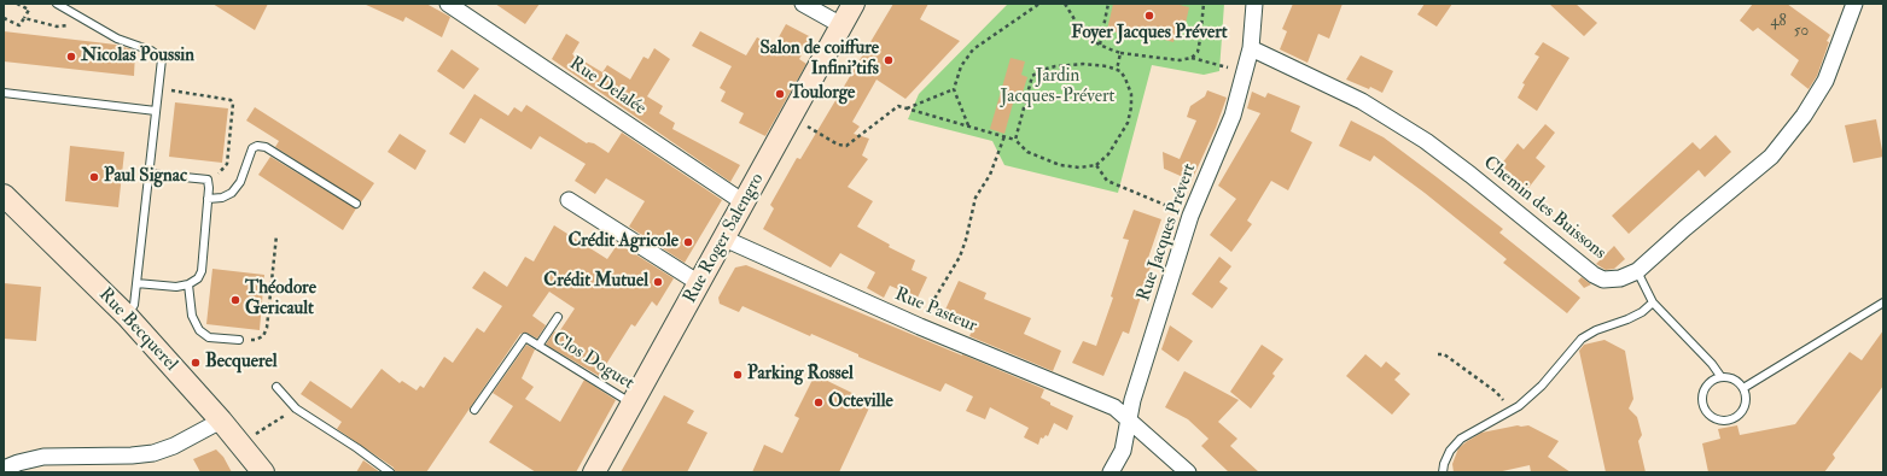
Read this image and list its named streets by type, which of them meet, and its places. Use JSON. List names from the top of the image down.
{
  "streets": {
    "main road": ["Rue Roger Salengro", "Rue Becquerel"],
    "street": [
      "Rue Delalée",
      "Chemin des Buissons",
      "Rue Jacques Prévert",
      "Rue Pasteur"
    ],
    "lane": ["Clos Doguet"]
  },
  "crossings": [
    ["Rue Delalée", "Rue Roger Salengro"],
    ["Chemin des Buissons", "Rue Jacques Prévert"],
    ["Rue Jacques Prévert", "Rue Pasteur"],
    ["Rue Roger Salengro", "Rue Pasteur"],
    ["Rue Roger Salengro", "Clos Doguet"]
  ],
  "parks": ["Jardin Jacques-Prévert"],
  "places": [
    "Foyer Jacques Prévert",
    "Nicolas Poussin",
    "Salon de coiffure Infini'tifs",
    "Toulorge",
    "Paul Signac",
    "Crédit Agricole",
    "Crédit Mutuel",
    "Théodore Gericault",
    "Becquerel",
    "Parking Rossel",
    "Octeville"
  ],
  "house_numbers": ["48", "50"]
}
